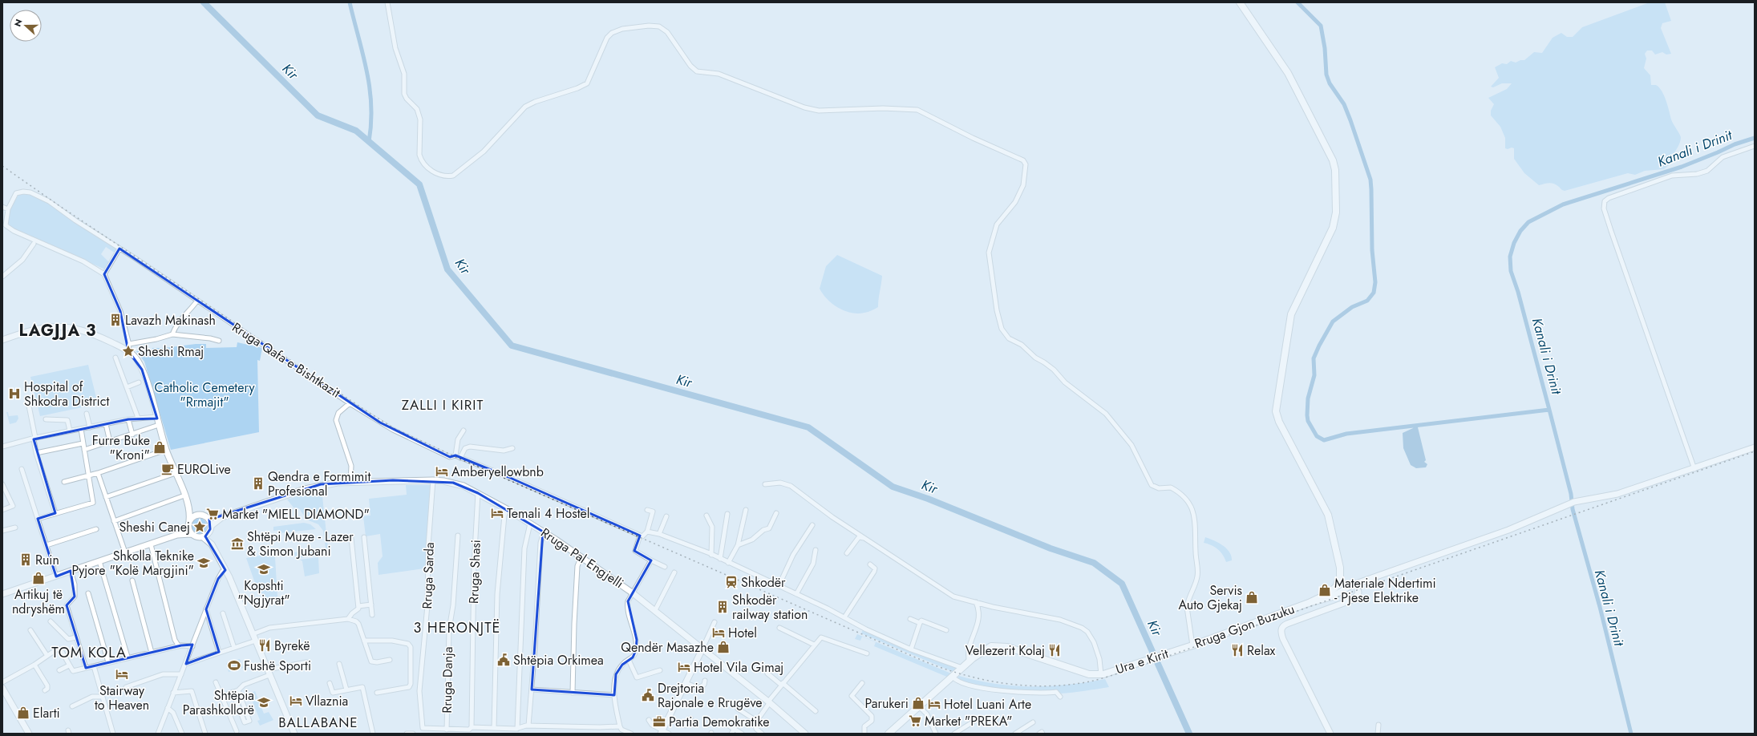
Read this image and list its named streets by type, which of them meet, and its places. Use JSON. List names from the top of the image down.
{
  "streets": {
    "main road": ["Rruga Pal Engjelli", "Rruga Gjon Buzuku", "Ura e Kirit"],
    "street": [
      "Rruga Qafa e Bishtkazit",
      "Rruga Shasi",
      "Rruga Sarda",
      "Rruga Danja"
    ]
  },
  "crossings": [
    ["Rruga Pal Engjelli", "Rruga Shasi"],
    ["Rruga Pal Engjelli", "Rruga Sarda"],
    ["Rruga Sarda", "Rruga Danja"],
    ["Rruga Gjon Buzuku", "Ura e Kirit"]
  ],
  "districts": [
    "LAGJJA 3",
    "ZALLI I KIRIT",
    "3 HERONJTË",
    "TOM KOLA",
    "BALLABANE"
  ],
  "water": ["Kir", "Kanali i Drinit"],
  "parks": ["Catholic Cemetery \"Rrmajit\""],
  "places": {
    "building": [
      "Lavazh Makinash",
      "Qendra e Formimit Profesional",
      "Ruin",
      "Shkodër railway station"
    ],
    "place": ["Sheshi Rmaj", "Sheshi Canej"],
    "hospital": ["Hospital of Shkodra District"],
    "shop": [
      "Furre Buke \"Kroni\"",
      "Artikuj të ndryshëm",
      "Materiale Ndertimi - Pjese Elektrike",
      "Servis Auto Gjekaj",
      "Qendër Masazhe",
      "Parukeri",
      "Elarti"
    ],
    "cafe": ["EUROLive"],
    "hotel": [
      "Amberyellowbnb",
      "Temali 4 Hostel",
      "Hotel",
      "Hotel Vila Gimaj",
      "Stairway to Heaven",
      "Vllaznia",
      "Hotel Luani Arte"
    ],
    "supermarket": ["Market \"MIELL DIAMOND\"", "Market \"PREKA\""],
    "museum": ["Shtëpi Muze - Lazer & Simon Jubani"],
    "school or university": ["Shkolla Teknike Pyjore \"Kolë Margjini\"", "Kopshti \"Ngjyrat\"", "Shtëpia Parashkollorë"],
    "station": ["Shkodër"],
    "restaurant": ["Byrekë", "Vellezerit Kolaj", "Relax"],
    "public building": ["Shtëpia Orkimea", "Drejtoria Rajonale e Rrugëve"],
    "sports": ["Fushë Sporti"],
    "office": ["Partia Demokratike"]
  },
  "north": "left"
}
